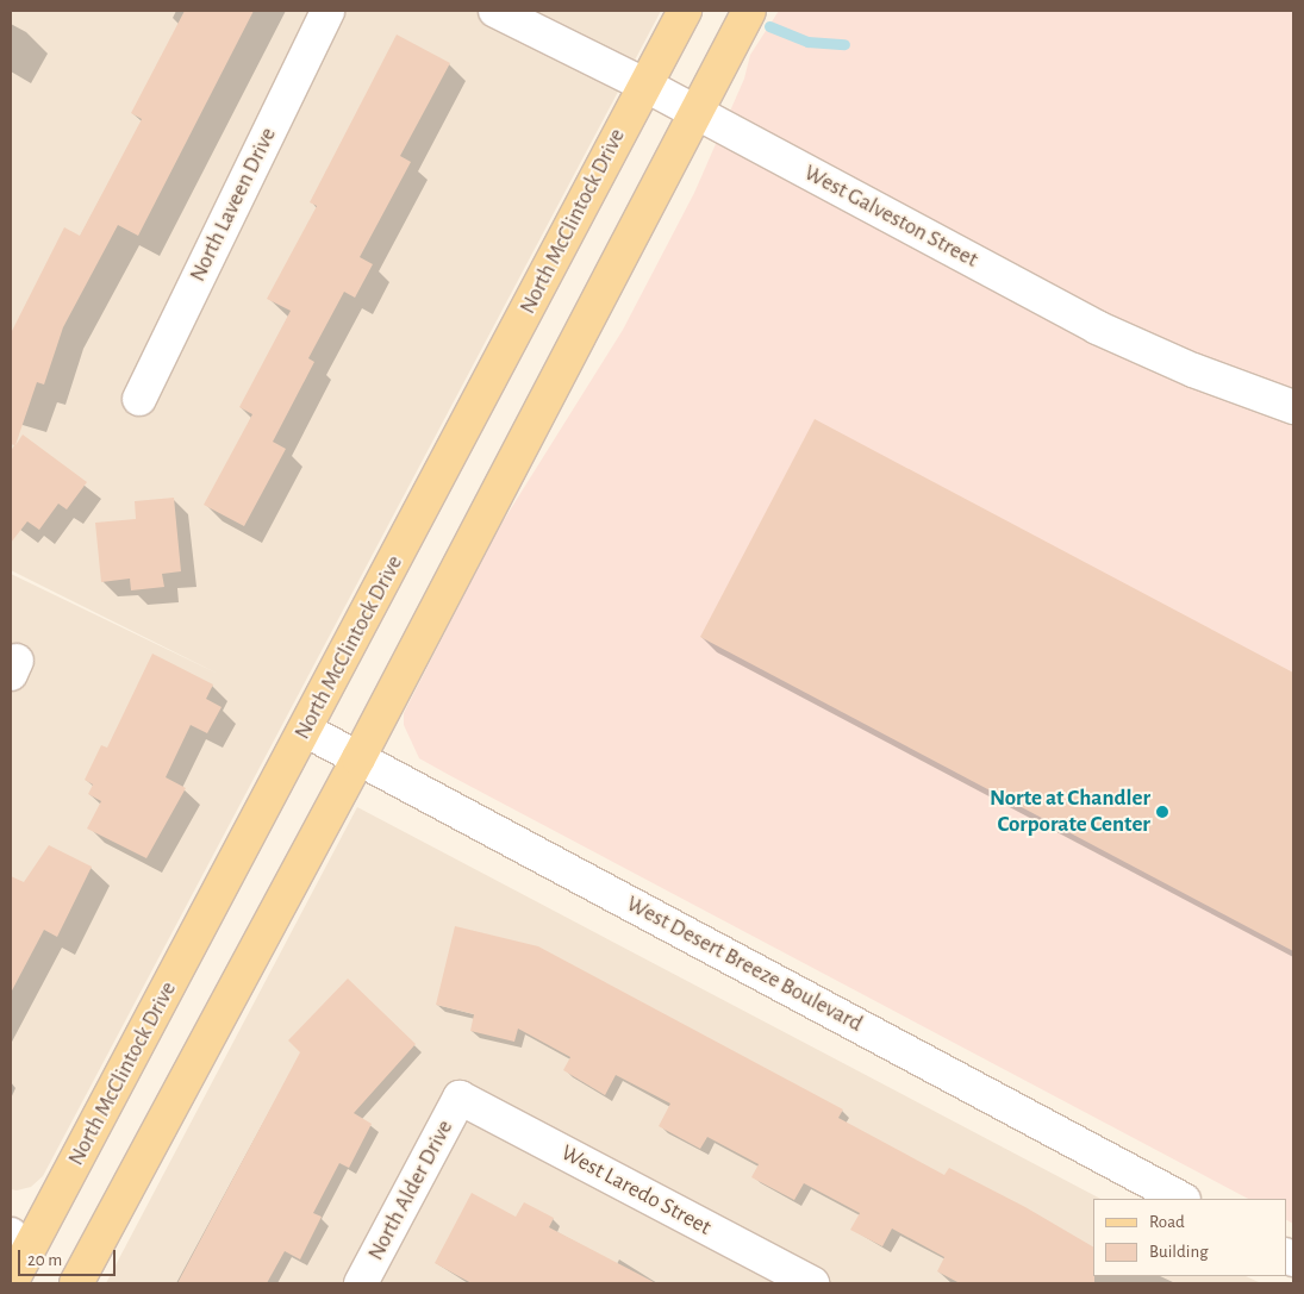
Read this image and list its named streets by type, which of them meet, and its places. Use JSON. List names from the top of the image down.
{
  "streets": {
    "main road": ["North McClintock Drive"],
    "street": [
      "North Laveen Drive",
      "West Galveston Street",
      "West Desert Breeze Boulevard",
      "North Alder Drive",
      "West Laredo Street"
    ]
  },
  "crossings": [
    ["West Galveston Street", "North McClintock Drive"],
    ["North McClintock Drive", "West Desert Breeze Boulevard"],
    ["North Alder Drive", "West Laredo Street"]
  ],
  "places": ["Norte at Chandler Corporate Center"],
  "legend": ["Road", "Building"],
  "scale_bar": "20 m"
}
